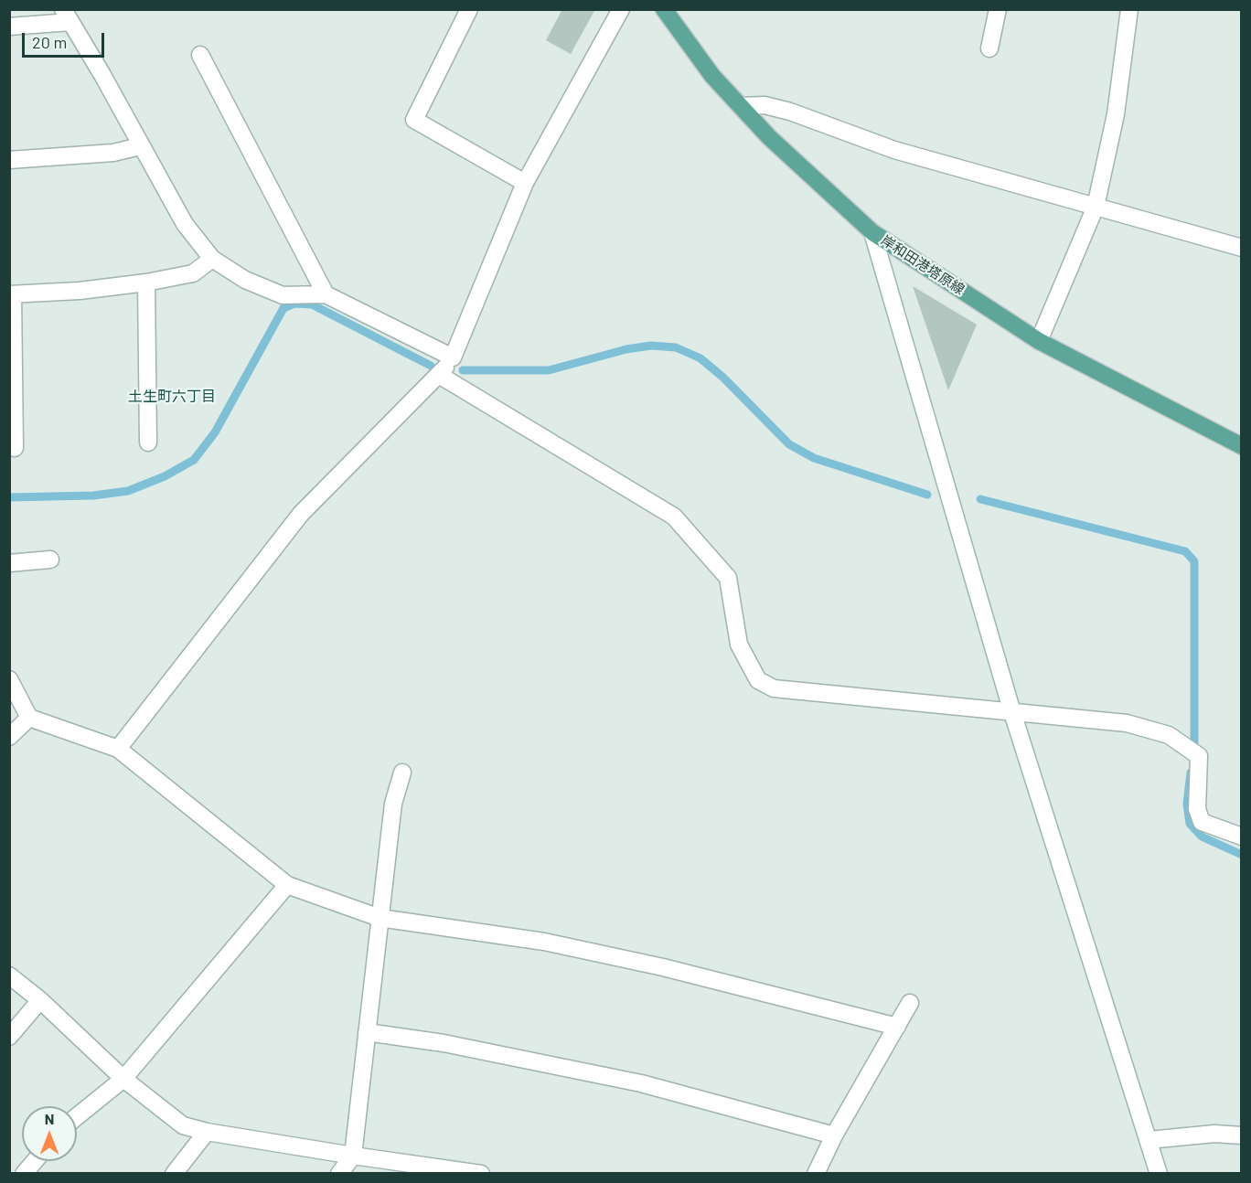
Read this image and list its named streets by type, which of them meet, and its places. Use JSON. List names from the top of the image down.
{
  "streets": {
    "main road": ["岸和田港塔原線"]
  },
  "districts": ["土生町六丁目"],
  "scale_bar": "20 m",
  "north": "top"
}
